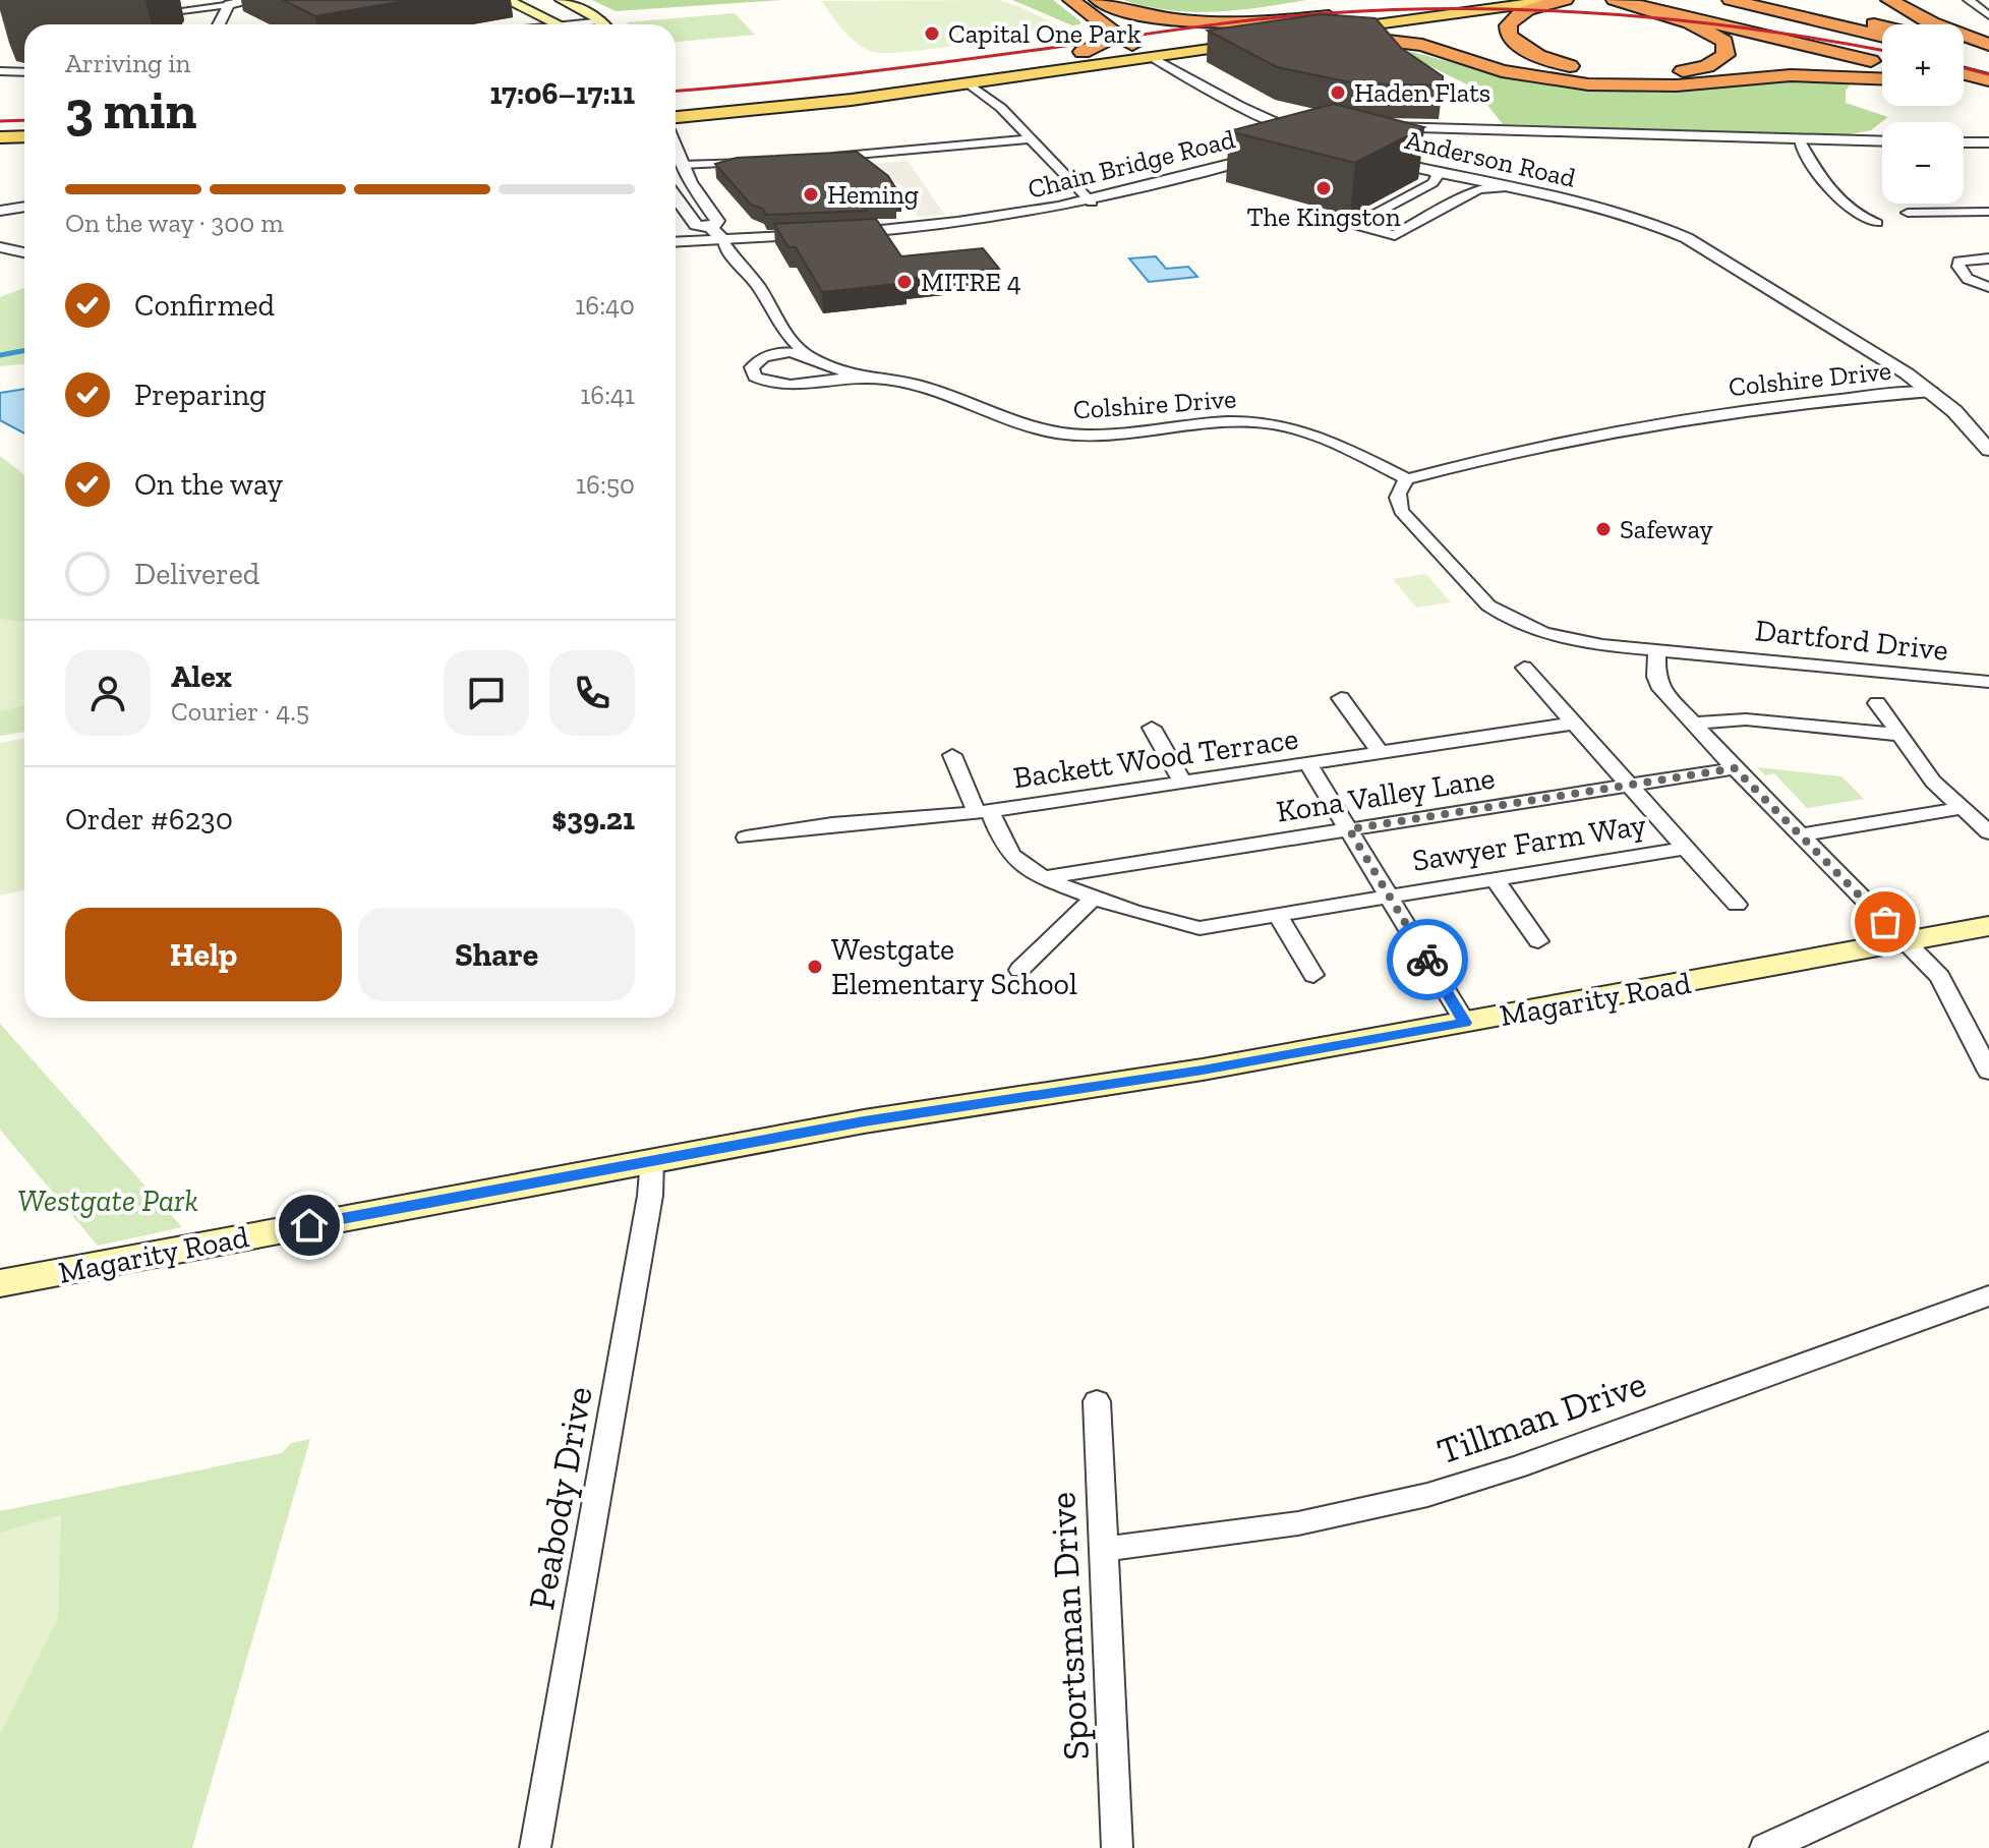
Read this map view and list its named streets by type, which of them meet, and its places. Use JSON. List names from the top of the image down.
{
  "streets": {
    "main road": ["Magarity Road"],
    "street": [
      "Anderson Road",
      "Chain Bridge Road",
      "Colshire Drive",
      "Dartford Drive",
      "Backett Wood Terrace",
      "Kona Valley Lane",
      "Sawyer Farm Way",
      "Tillman Drive",
      "Peabody Drive",
      "Sportsman Drive"
    ]
  },
  "crossings": [
    ["Anderson Road", "Colshire Drive"],
    ["Chain Bridge Road", "Colshire Drive"],
    ["Backett Wood Terrace", "Sawyer Farm Way"],
    ["Kona Valley Lane", "Sawyer Farm Way"],
    ["Magarity Road", "Peabody Drive"],
    ["Tillman Drive", "Sportsman Drive"]
  ],
  "parks": ["Westgate Park"],
  "places": [
    "Capital One Park",
    "Haden Flats",
    "The Kingston",
    "Heming",
    "MITRE 4",
    "Safeway",
    "Westgate Elementary School"
  ],
  "page": {
    "map_buttons": ["+", "−"],
    "heading": ["3 min", "Arriving in", "17:06–17:11"],
    "panel": [
      "Alex",
      "Courier · 4.5",
      "Order #6230",
      "$39.21"
    ],
    "bar": "On the way · 300 m",
    "list": [
      ["Confirmed", "16:40"],
      ["Preparing", "16:41"],
      ["On the way", "16:50"],
      "Delivered"
    ],
    "buttons": ["Help", "Share"]
  }
}
